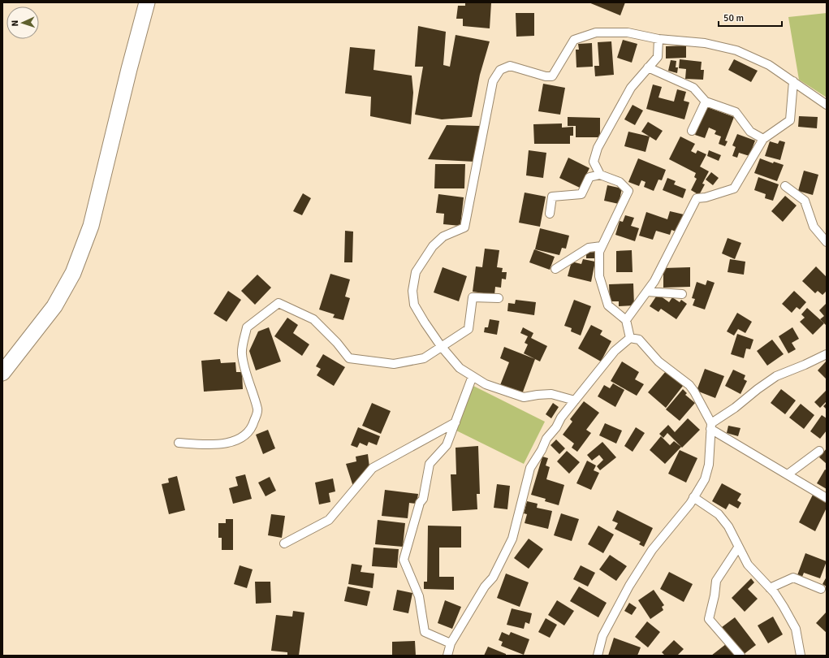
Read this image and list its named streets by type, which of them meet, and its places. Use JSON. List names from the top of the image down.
{
  "scale_bar": "50 m",
  "north": "left"
}
